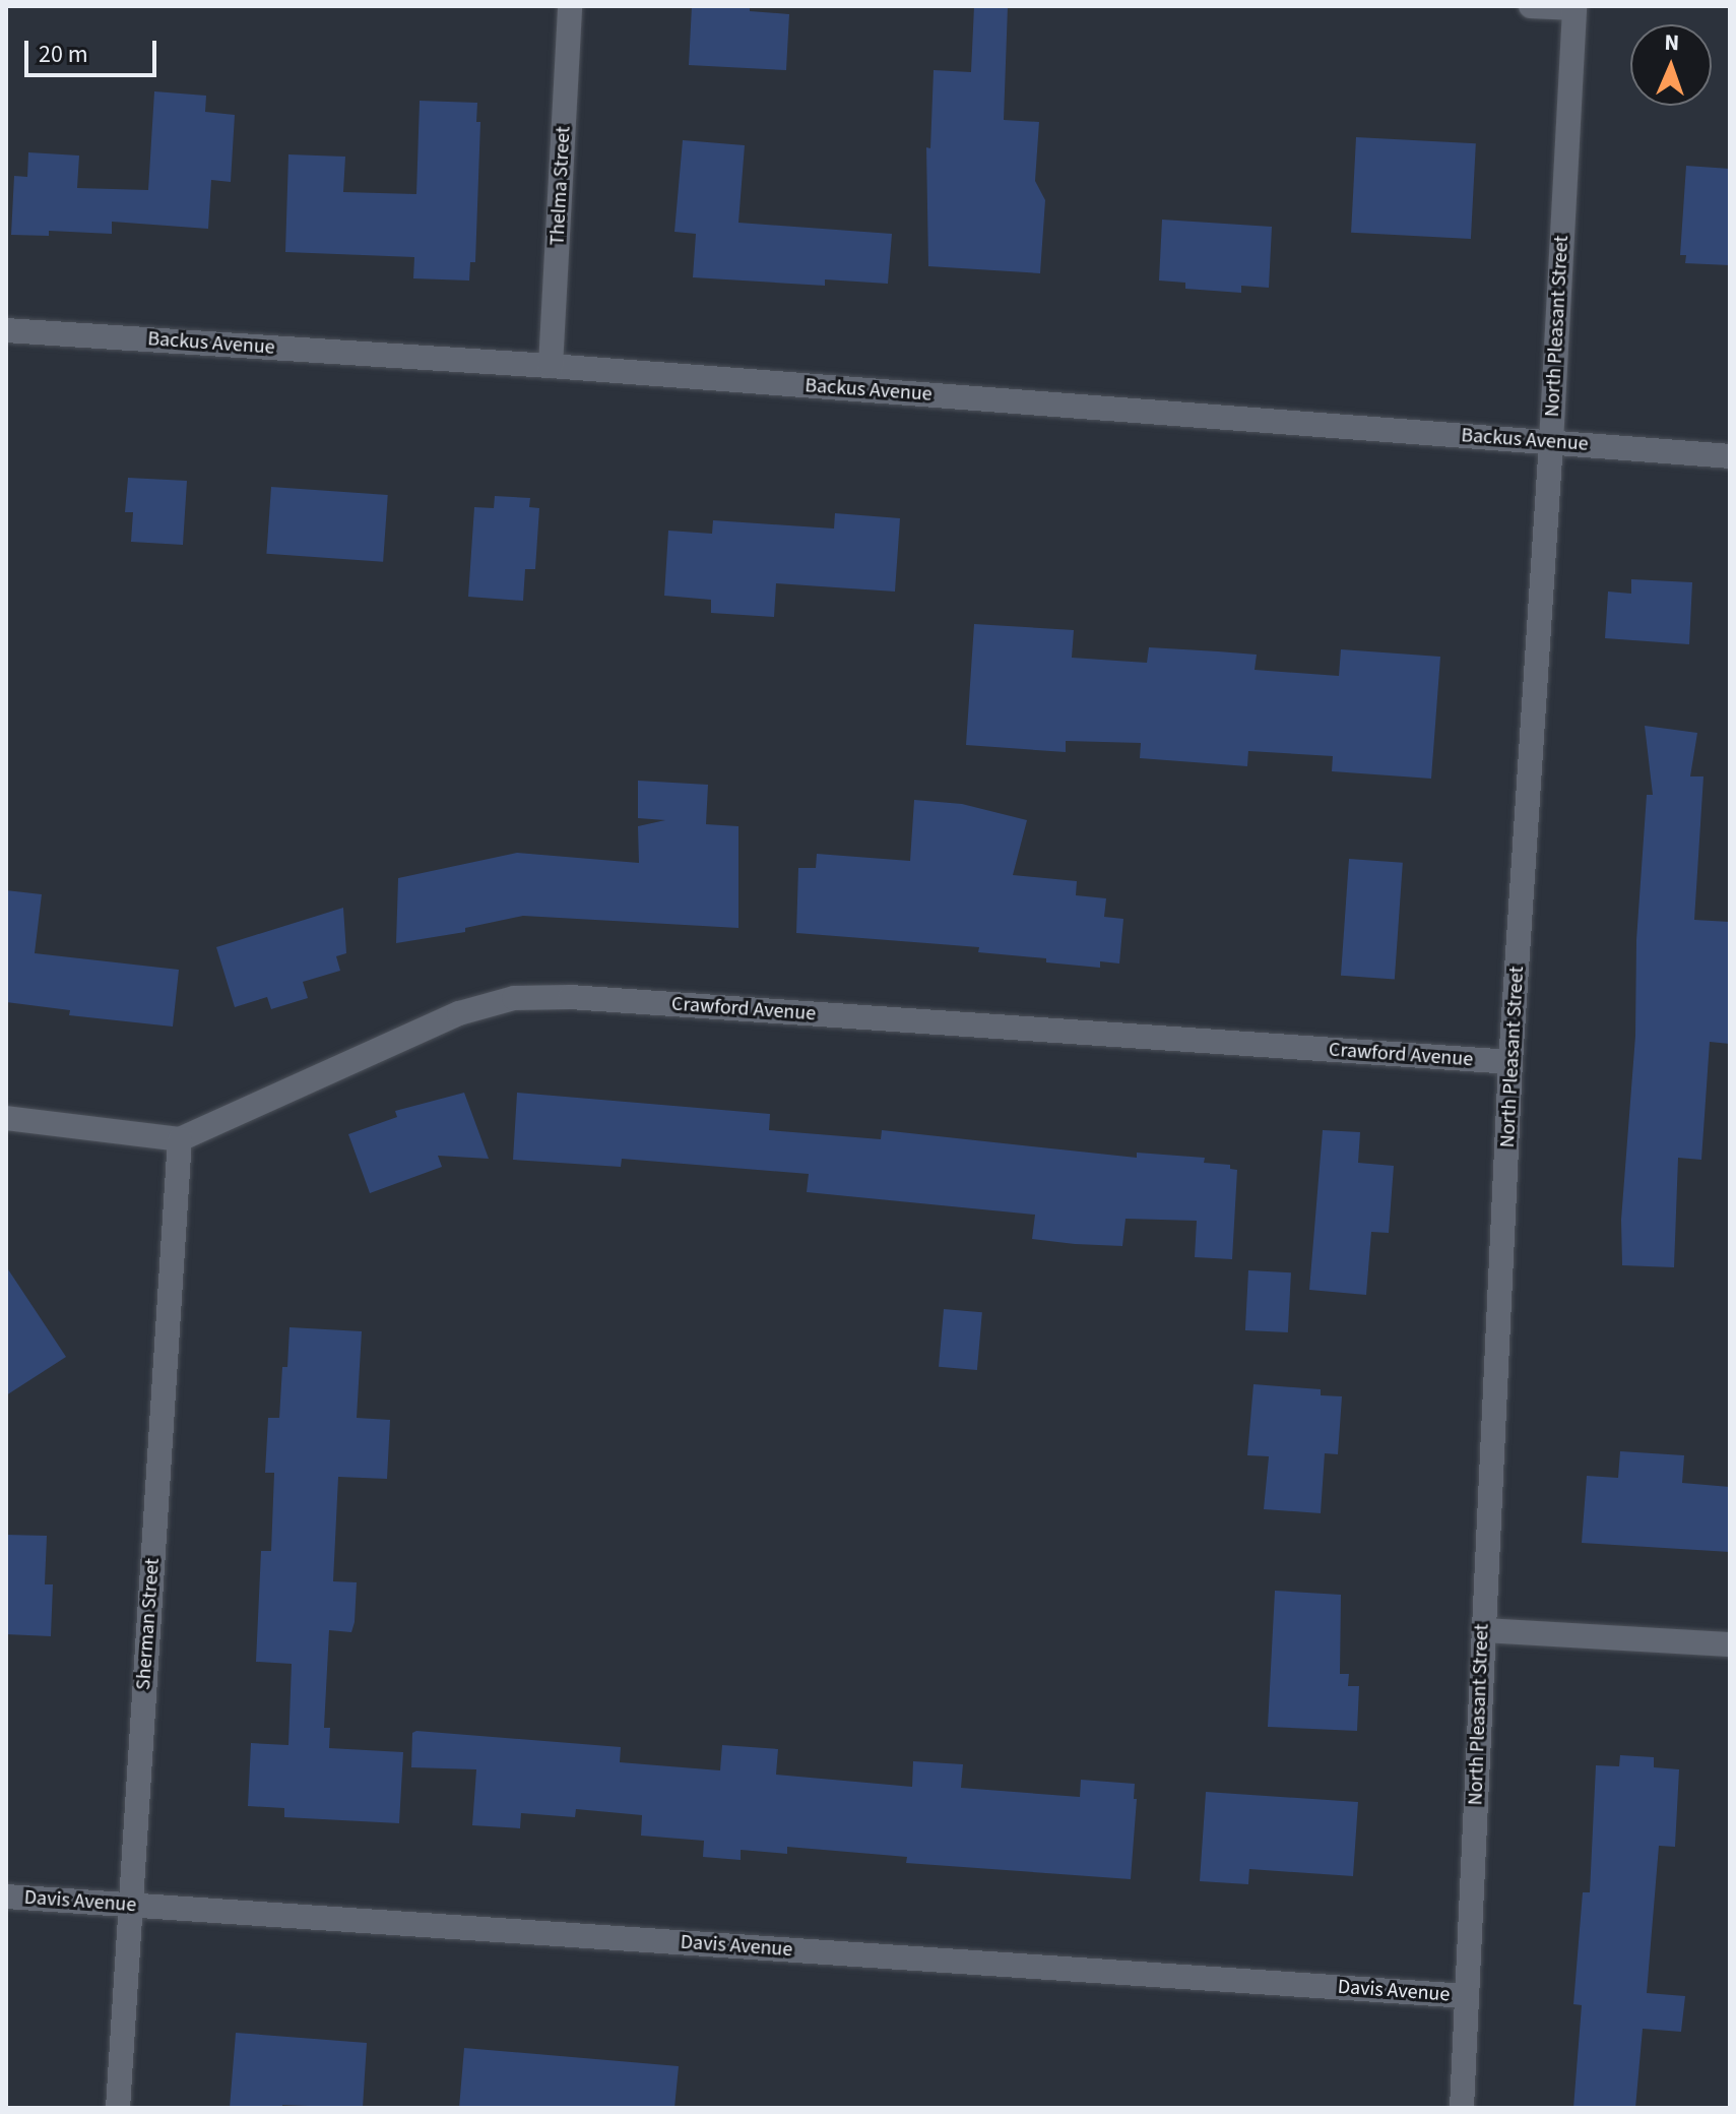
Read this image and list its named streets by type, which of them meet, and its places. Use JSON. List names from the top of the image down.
{
  "streets": {
    "street": [
      "Thelma Street",
      "North Pleasant Street",
      "Backus Avenue",
      "Crawford Avenue",
      "Sherman Street",
      "Davis Avenue"
    ]
  },
  "crossings": [
    ["Thelma Street", "Backus Avenue"],
    ["North Pleasant Street", "Backus Avenue"],
    ["North Pleasant Street", "Crawford Avenue"],
    ["North Pleasant Street", "Davis Avenue"],
    ["Crawford Avenue", "Sherman Street"],
    ["Sherman Street", "Davis Avenue"]
  ],
  "scale_bar": "20 m",
  "north": "top"
}
